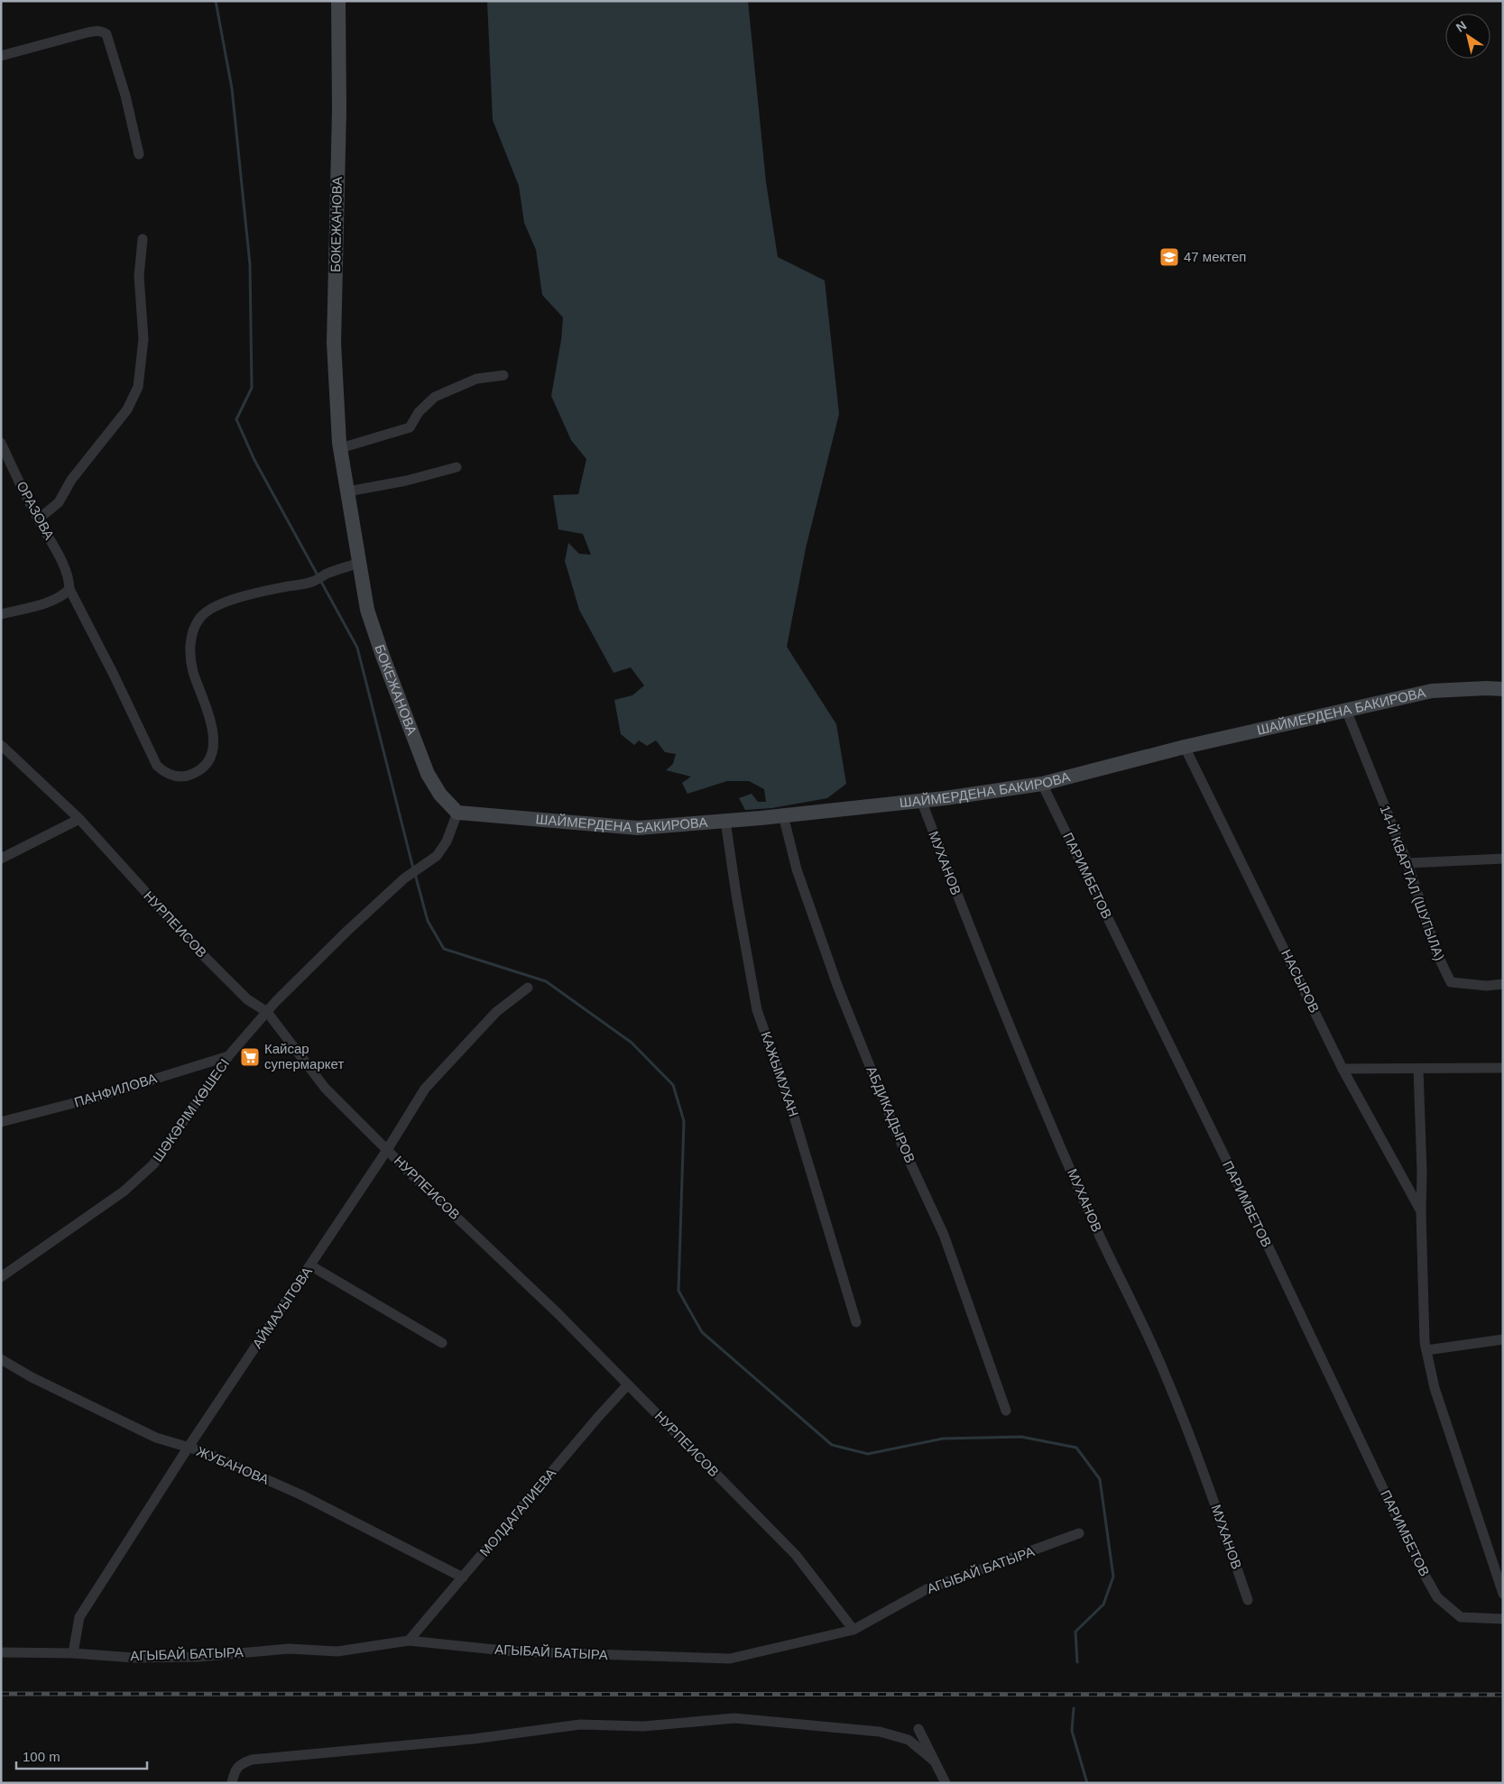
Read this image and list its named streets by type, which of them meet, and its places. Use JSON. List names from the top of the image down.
{
  "streets": {
    "street": [
      "БОКЕЖАНОВА",
      "ОРАЗОВА",
      "ШАЙМЕРДЕНА БАКИРОВА",
      "МУХАНОВ",
      "ПАРИМБЕТОВ",
      "14-Й КВАРТАЛ (ШУГЫЛА)",
      "НУРПЕИСОВ",
      "НАСЫРОВ",
      "КАЖЫМУХАН",
      "ПАНФИЛОВА",
      "ШӘКӘРІМ КӨШЕСІ",
      "АБДИКАДЫРОВ",
      "АЙМАУЫТОВА",
      "ЖУБАНОВА",
      "МОЛДАГАЛИЕВА",
      "АГЫБАЙ БАТЫРА"
    ]
  },
  "crossings": [
    ["БОКЕЖАНОВА", "ОРАЗОВА"],
    ["БОКЕЖАНОВА", "ШАЙМЕРДЕНА БАКИРОВА"],
    ["БОКЕЖАНОВА", "ШӘКӘРІМ КӨШЕСІ"],
    ["ШАЙМЕРДЕНА БАКИРОВА", "МУХАНОВ"],
    ["ШАЙМЕРДЕНА БАКИРОВА", "ПАРИМБЕТОВ"],
    ["ШАЙМЕРДЕНА БАКИРОВА", "14-Й КВАРТАЛ (ШУГЫЛА)"],
    ["ШАЙМЕРДЕНА БАКИРОВА", "НАСЫРОВ"],
    ["ШАЙМЕРДЕНА БАКИРОВА", "КАЖЫМУХАН"],
    ["ШАЙМЕРДЕНА БАКИРОВА", "ШӘКӘРІМ КӨШЕСІ"],
    ["ШАЙМЕРДЕНА БАКИРОВА", "АБДИКАДЫРОВ"],
    ["НУРПЕИСОВ", "ШӘКӘРІМ КӨШЕСІ"],
    ["НУРПЕИСОВ", "АЙМАУЫТОВА"],
    ["НУРПЕИСОВ", "МОЛДАГАЛИЕВА"],
    ["НУРПЕИСОВ", "АГЫБАЙ БАТЫРА"],
    ["ПАНФИЛОВА", "ШӘКӘРІМ КӨШЕСІ"],
    ["АЙМАУЫТОВА", "ЖУБАНОВА"],
    ["АЙМАУЫТОВА", "АГЫБАЙ БАТЫРА"],
    ["ЖУБАНОВА", "МОЛДАГАЛИЕВА"],
    ["МОЛДАГАЛИЕВА", "АГЫБАЙ БАТЫРА"]
  ],
  "places": {
    "school or university": ["47 мектеп"],
    "supermarket": ["Кайсар супермаркет"]
  },
  "scale_bar": "100 m",
  "north": "top left"
}
